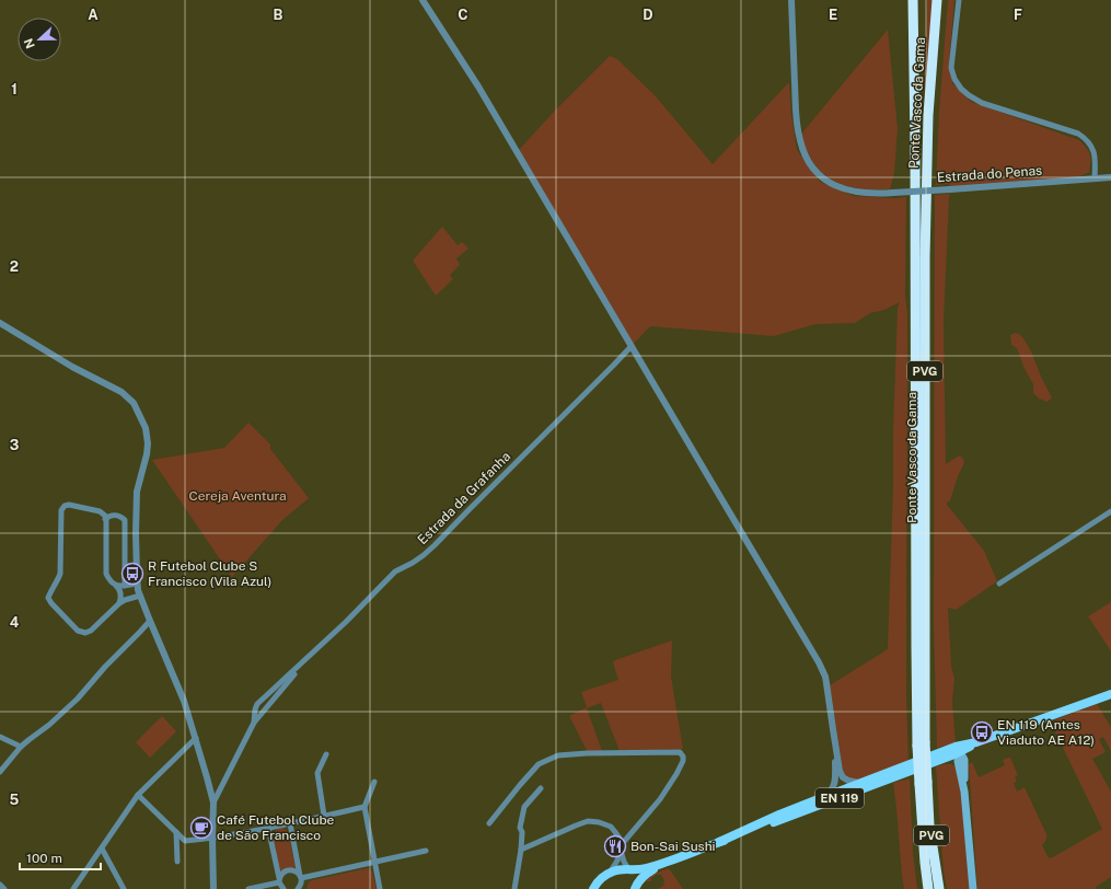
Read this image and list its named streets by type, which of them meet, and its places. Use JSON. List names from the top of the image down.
{
  "streets": {
    "highway": ["Ponte Vasco da Gama", "PVG"],
    "main road": ["EN 119"],
    "street": ["Estrada do Penas", "Estrada da Grafanha"]
  },
  "parks": ["Cereja Aventura"],
  "places": {
    "bus stop": ["R Futebol Clube S Francisco (Vila Azul)", "EN 119 (Antes Viaduto AE A12)"],
    "cafe": ["Café Futebol Clube de São Francisco"],
    "restaurant": ["Bon-Sai Sushi"]
  },
  "scale_bar": "100 m",
  "north": "left",
  "grid": {
    "columns": [
      "A",
      "B",
      "C",
      "D",
      "E",
      "F"
    ],
    "rows": [
      "1",
      "2",
      "3",
      "4",
      "5"
    ]
  }
}
